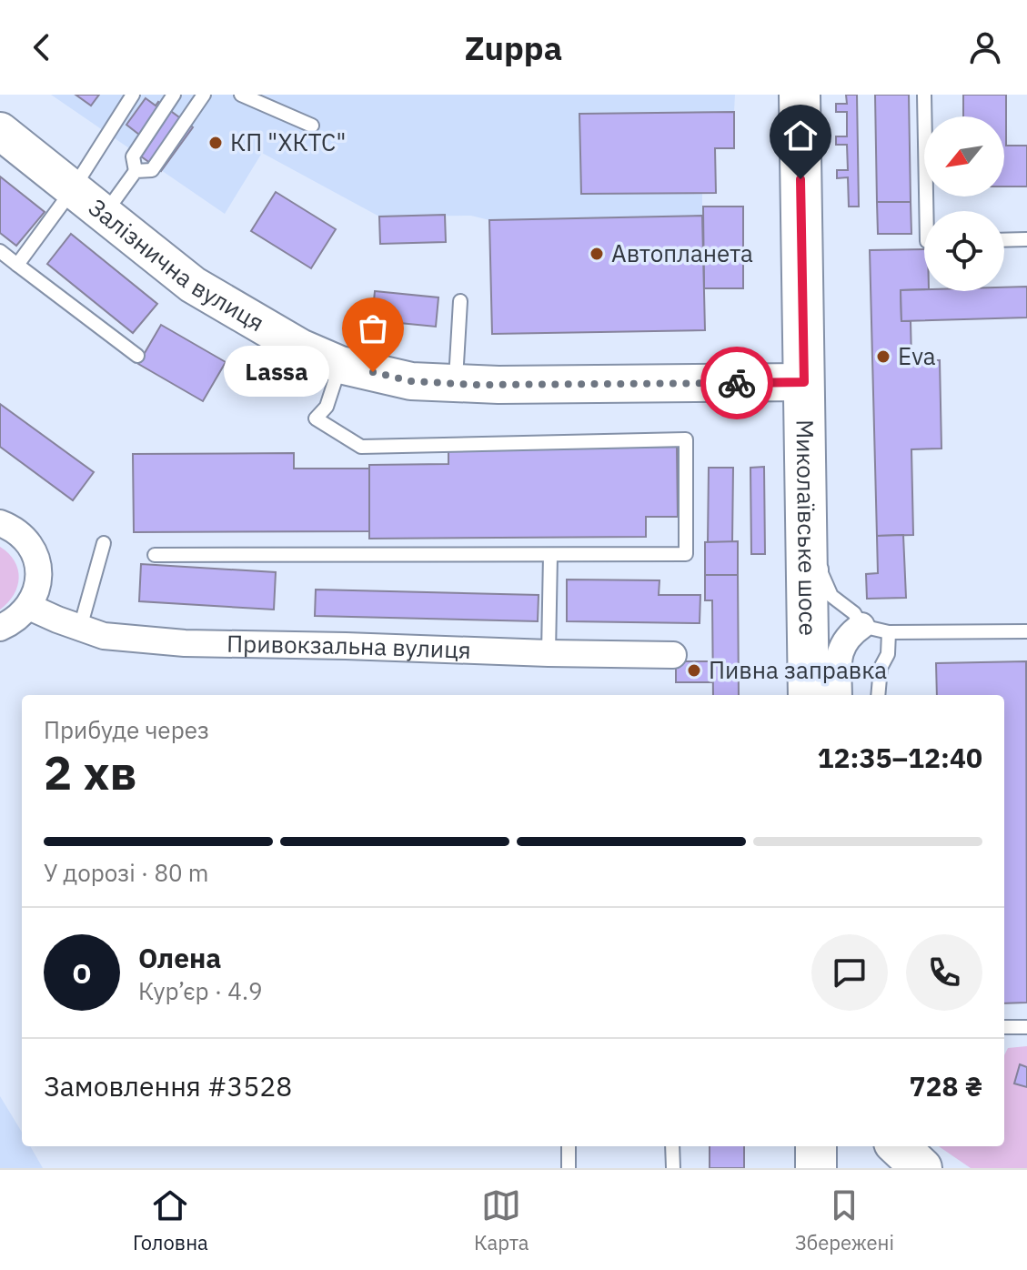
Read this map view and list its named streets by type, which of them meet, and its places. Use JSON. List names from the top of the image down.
{
  "streets": {
    "main road": ["Миколаївське шосе"],
    "street": ["Залізнична вулиця", "Привокзальна вулиця"]
  },
  "crossings": [
    ["Залізнична вулиця", "Миколаївське шосе"]
  ],
  "places": [
    "КП \"ХКТС\"",
    "Автопланета",
    "Eva",
    "Lassa",
    "Пивна заправка"
  ],
  "north": "bottom left",
  "page": {
    "header": "Zuppa",
    "bubble": "Lassa",
    "heading": ["2 хв", "Прибуде через", "12:35–12:40"],
    "panel": [
      "Олена",
      "Кур’єр · 4.9",
      "Замовлення #3528",
      "728 ₴"
    ],
    "bar": "У дорозі · 80 m",
    "round": "О",
    "tabs": ["Головна", "Карта", "Збережені"]
  }
}
